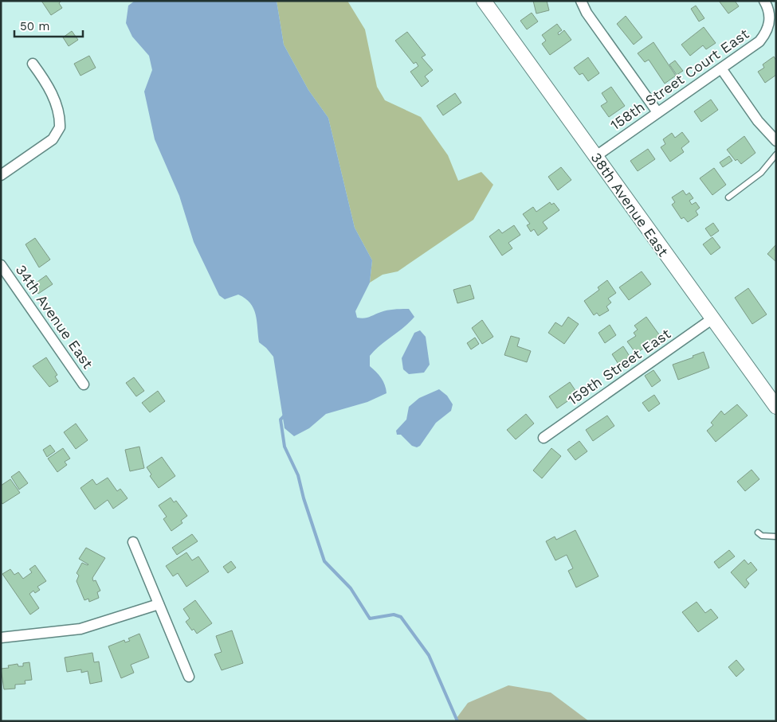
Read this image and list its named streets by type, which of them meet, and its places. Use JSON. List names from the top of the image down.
{
  "streets": {
    "street": [
      "158th Street Court East",
      "38th Avenue East",
      "34th Avenue East",
      "159th Street East"
    ]
  },
  "crossings": [
    ["158th Street Court East", "38th Avenue East"],
    ["38th Avenue East", "159th Street East"]
  ],
  "scale_bar": "50 m"
}
